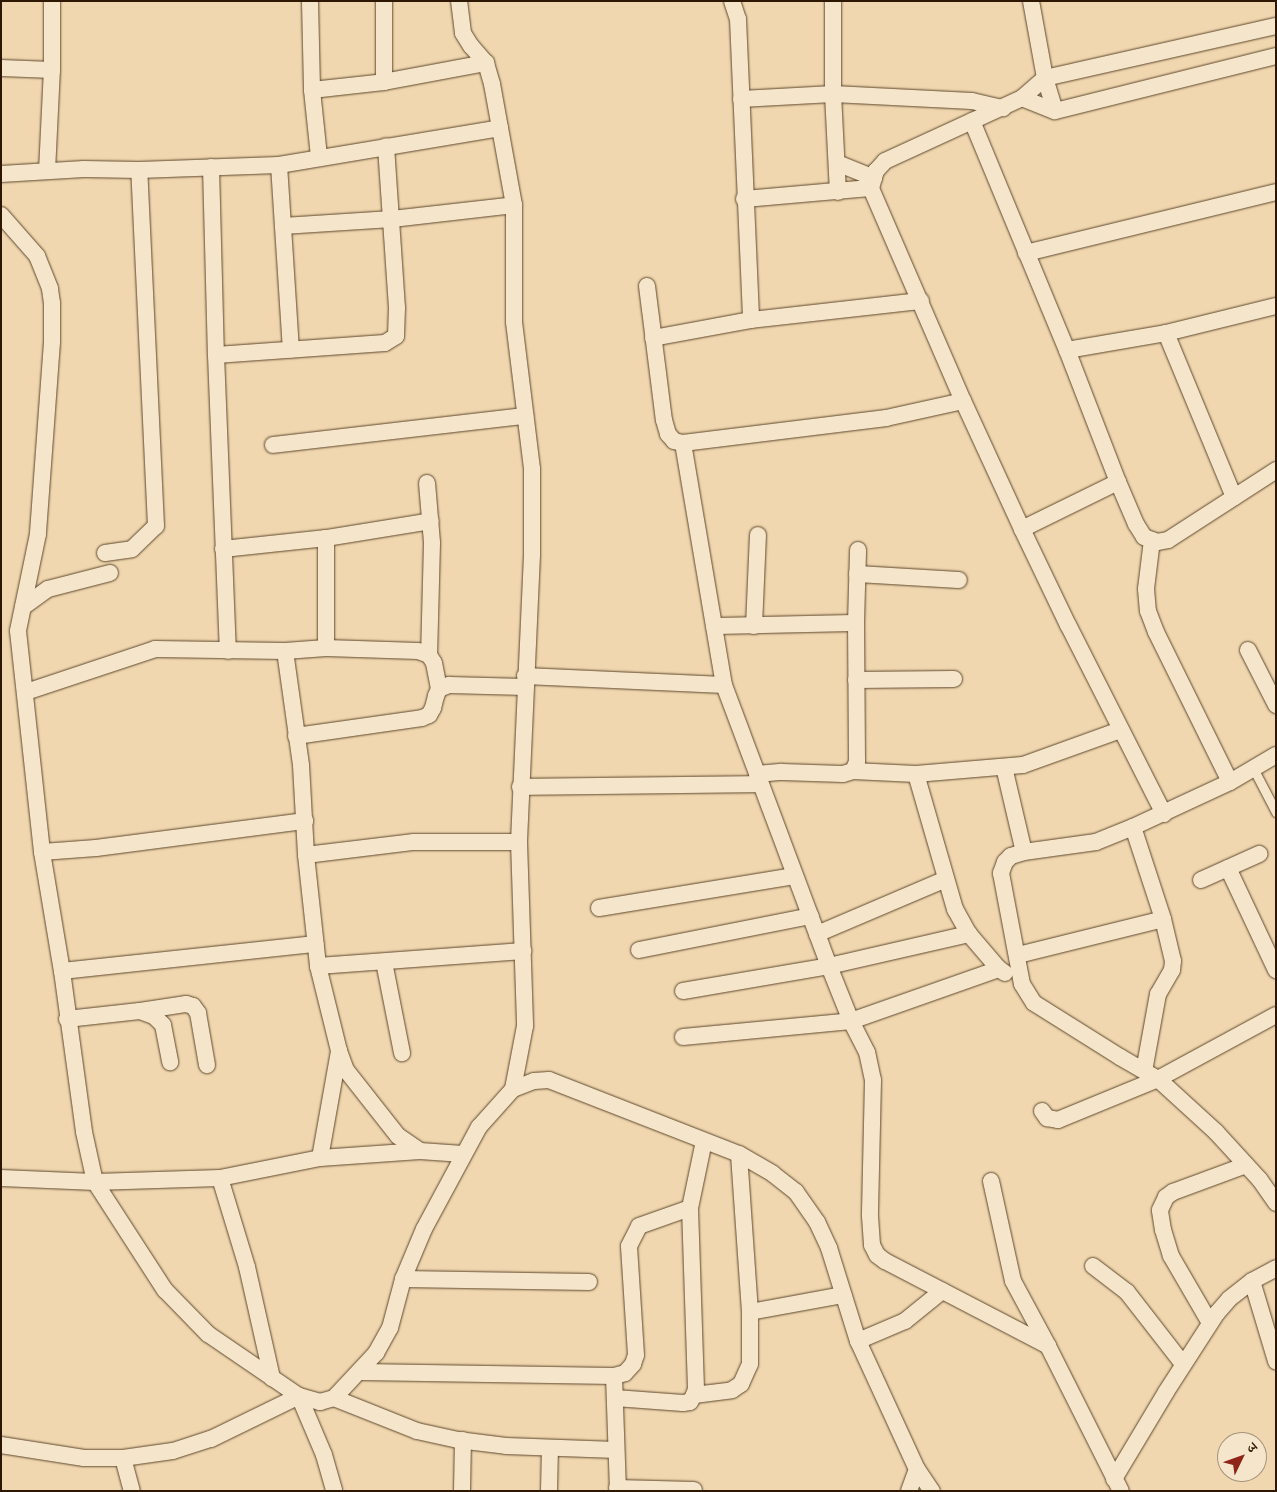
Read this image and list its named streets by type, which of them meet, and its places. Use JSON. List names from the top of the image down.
{
  "north": "top right"
}
